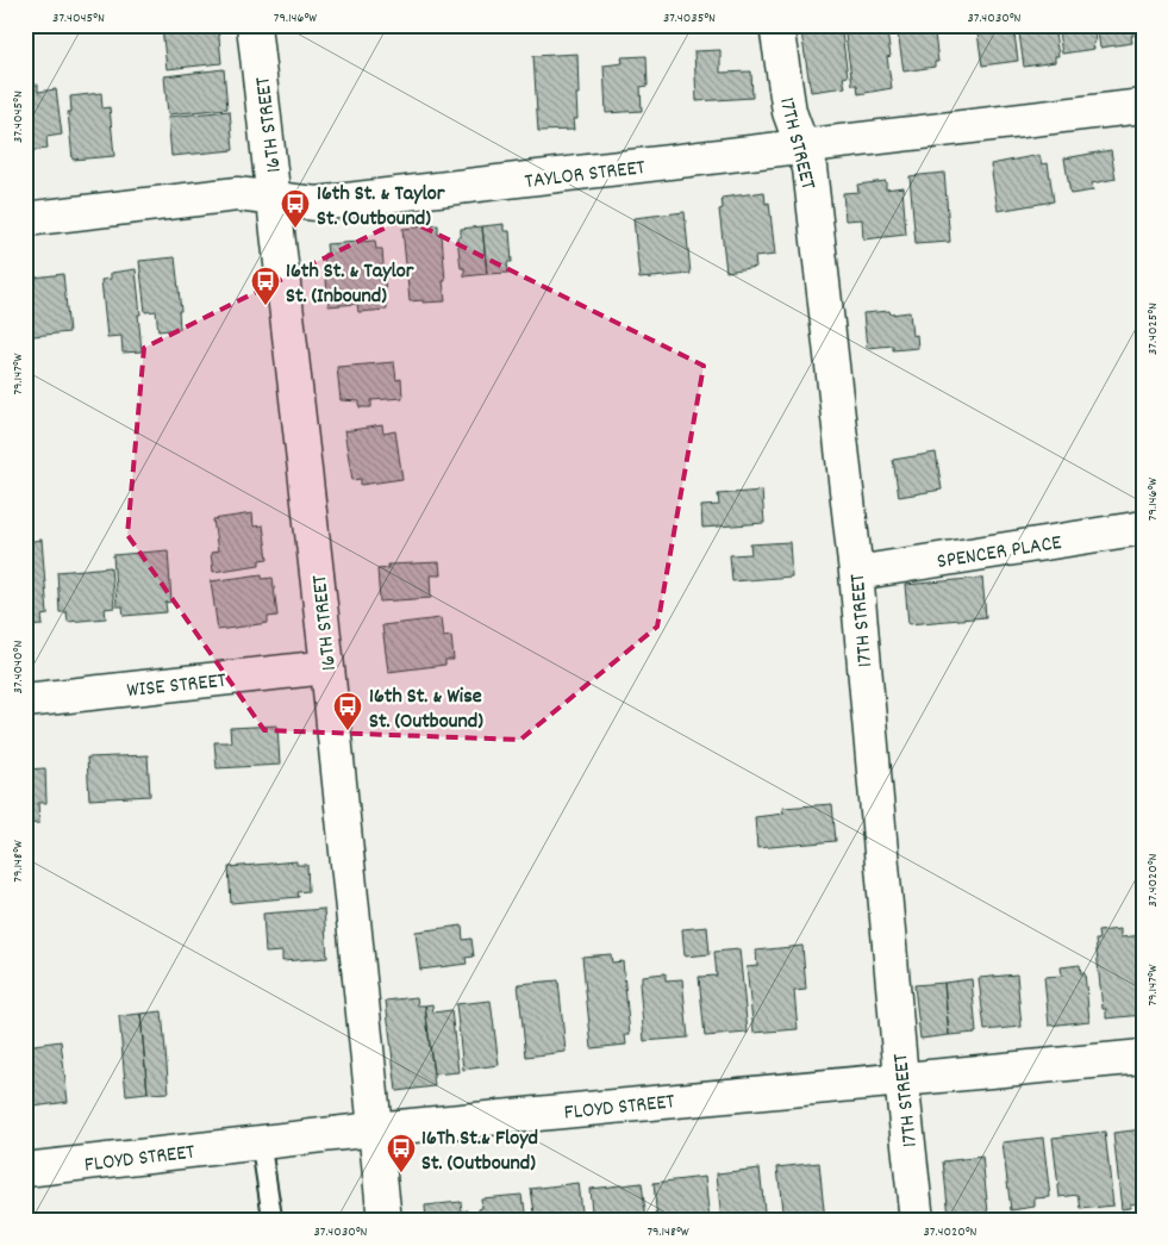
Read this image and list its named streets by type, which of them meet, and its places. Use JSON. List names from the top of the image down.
{
  "streets": {
    "street": [
      "16TH STREET",
      "17TH STREET",
      "TAYLOR STREET",
      "SPENCER PLACE",
      "WISE STREET",
      "FLOYD STREET"
    ]
  },
  "crossings": [
    ["16TH STREET", "TAYLOR STREET"],
    ["16TH STREET", "WISE STREET"],
    ["16TH STREET", "FLOYD STREET"],
    ["17TH STREET", "TAYLOR STREET"],
    ["17TH STREET", "SPENCER PLACE"],
    ["17TH STREET", "FLOYD STREET"]
  ],
  "places": {
    "bus stop": [
      "16th St. & Taylor St. (Outbound)",
      "16th St. & Taylor St. (Inbound)",
      "16th St. & Wise St. (Outbound)",
      "16Th St.& Floyd St. (Outbound)"
    ]
  },
  "coordinates": [
    "37.4045°N",
    "79.146°W",
    "37.4035°N",
    "37.4030°N",
    "37.4025°N",
    "79.147°W",
    "37.4040°N",
    "79.148°W",
    "37.4020°N"
  ]
}
